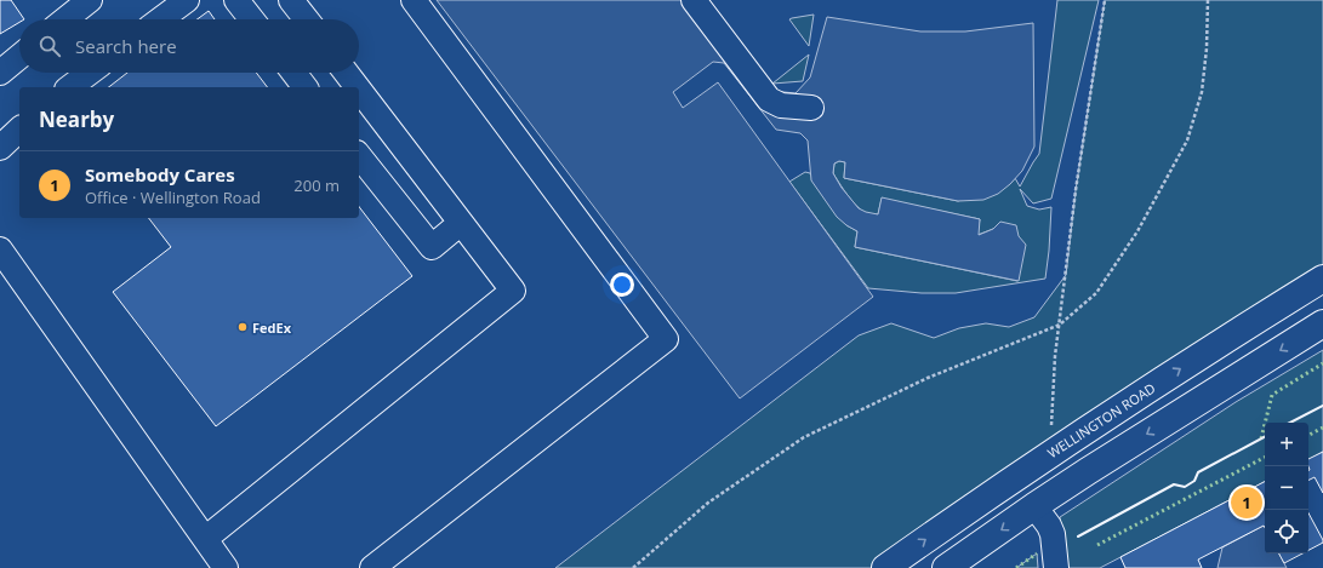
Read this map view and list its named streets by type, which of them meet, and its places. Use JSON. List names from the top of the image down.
{
  "streets": {
    "main road": ["WELLINGTON ROAD"]
  },
  "places": ["FedEx"],
  "page": {
    "search": "Search here",
    "heading": "Nearby",
    "list": [
      {
        "mark": "1",
        "name": "Somebody Cares",
        "note": "Office · Wellington Road",
        "value": "200 m"
      }
    ],
    "map_buttons": ["+", "−"],
    "pins": "1"
  }
}
